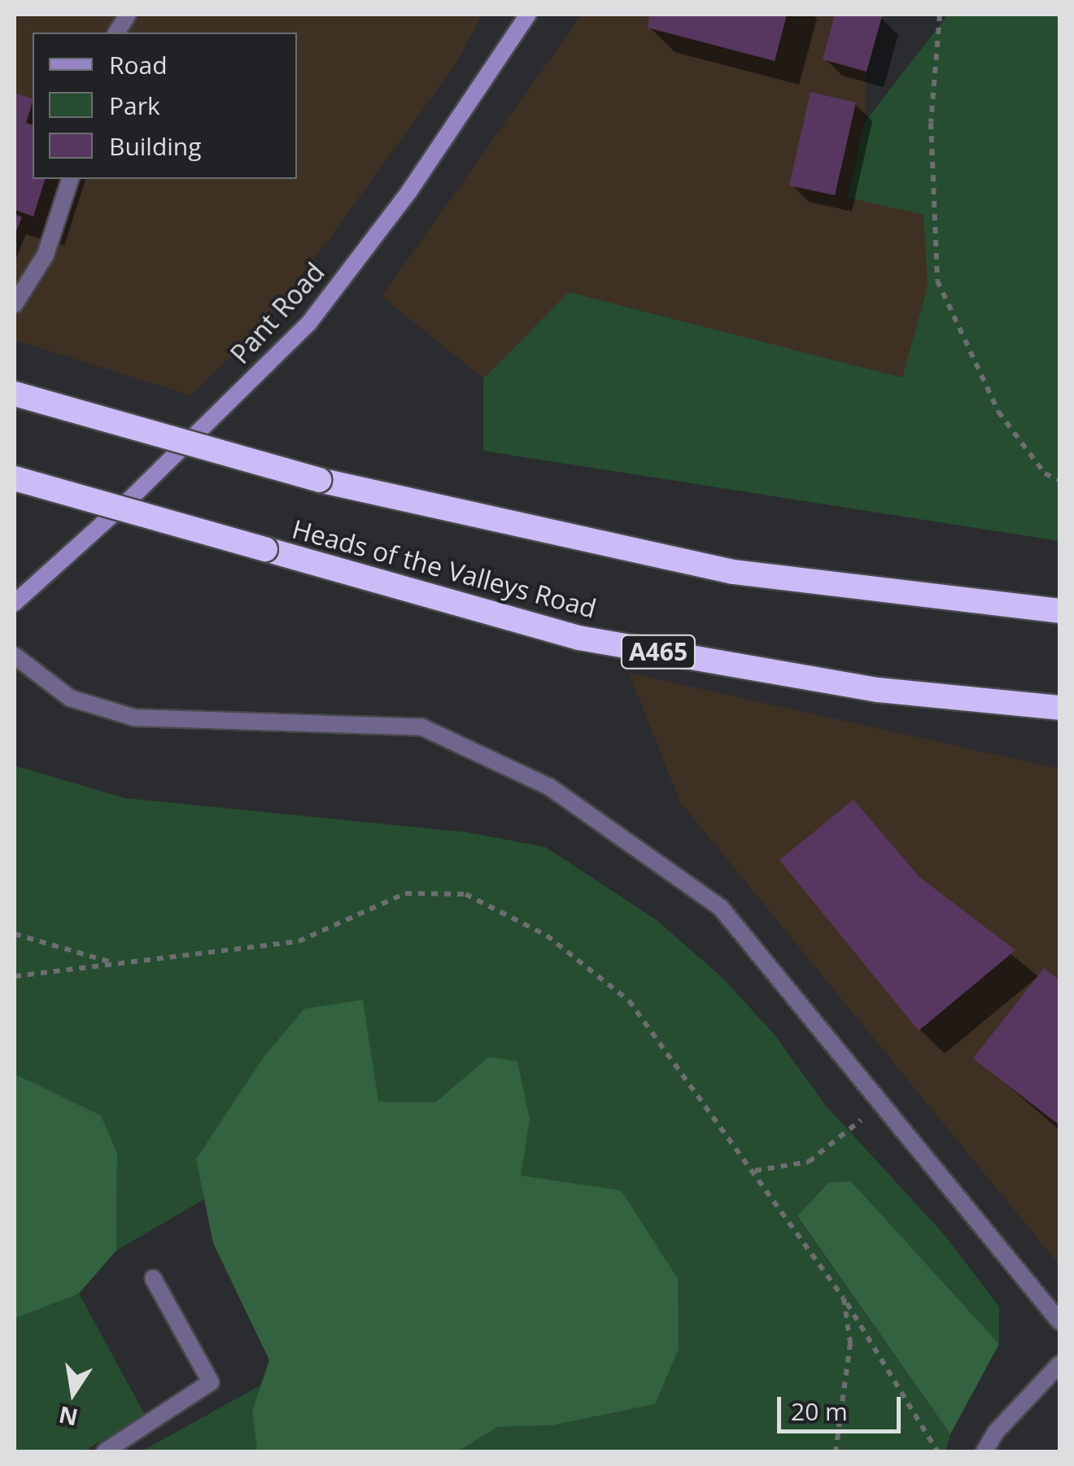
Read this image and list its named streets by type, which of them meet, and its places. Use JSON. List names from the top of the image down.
{
  "streets": {
    "highway": ["Heads of the Valleys Road", "A465"],
    "street": ["Pant Road"]
  },
  "legend": ["Road", "Park", "Building"],
  "scale_bar": "20 m",
  "north": "bottom"
}
